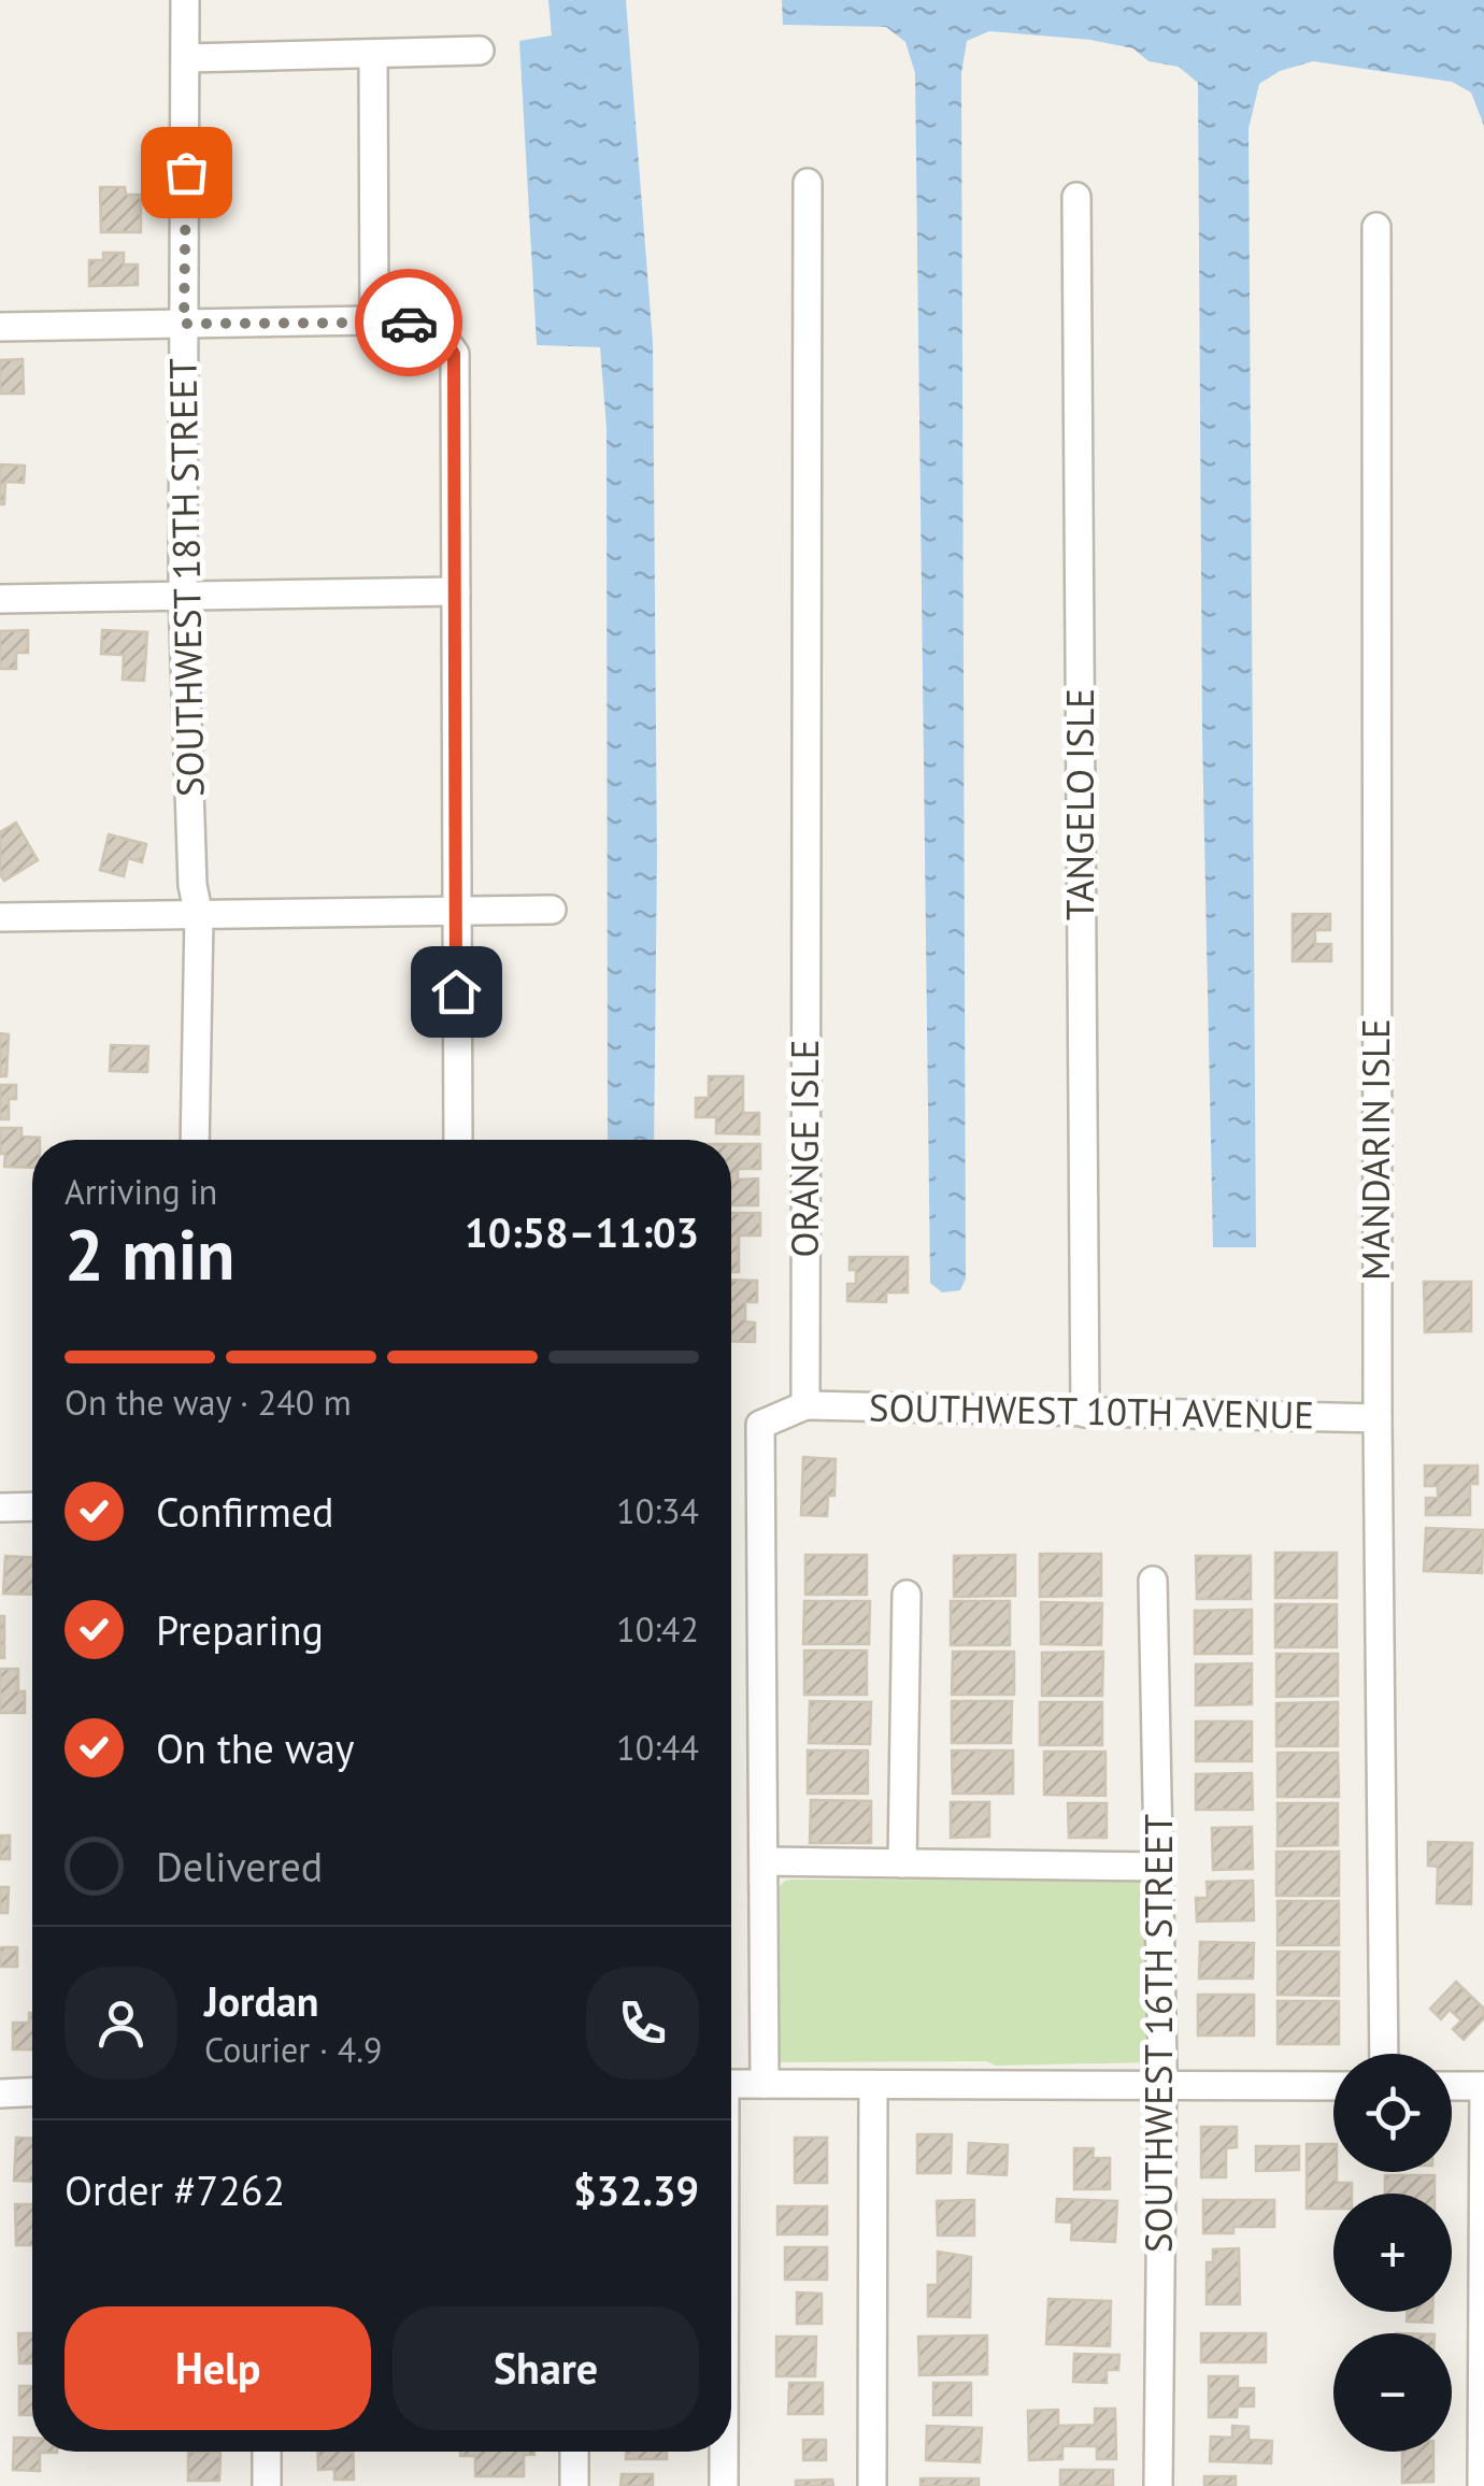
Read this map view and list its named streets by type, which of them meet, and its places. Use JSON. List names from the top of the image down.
{
  "streets": {
    "street": [
      "SOUTHWEST 18TH STREET",
      "TANGELO ISLE",
      "ORANGE ISLE",
      "MANDARIN ISLE",
      "SOUTHWEST 10TH AVENUE",
      "SOUTHWEST 16TH STREET"
    ]
  },
  "crossings": [
    ["TANGELO ISLE", "SOUTHWEST 10TH AVENUE"],
    ["ORANGE ISLE", "SOUTHWEST 10TH AVENUE"],
    ["MANDARIN ISLE", "SOUTHWEST 10TH AVENUE"]
  ],
  "page": {
    "heading": ["2 min", "Arriving in", "10:58–11:03"],
    "panel": [
      "Jordan",
      "Courier · 4.9",
      "Order #7262",
      "$32.39"
    ],
    "bar": "On the way · 240 m",
    "list": [
      ["Confirmed", "10:34"],
      ["Preparing", "10:42"],
      ["On the way", "10:44"],
      "Delivered"
    ],
    "map_buttons": ["+", "−"],
    "buttons": ["Help", "Share"]
  }
}
